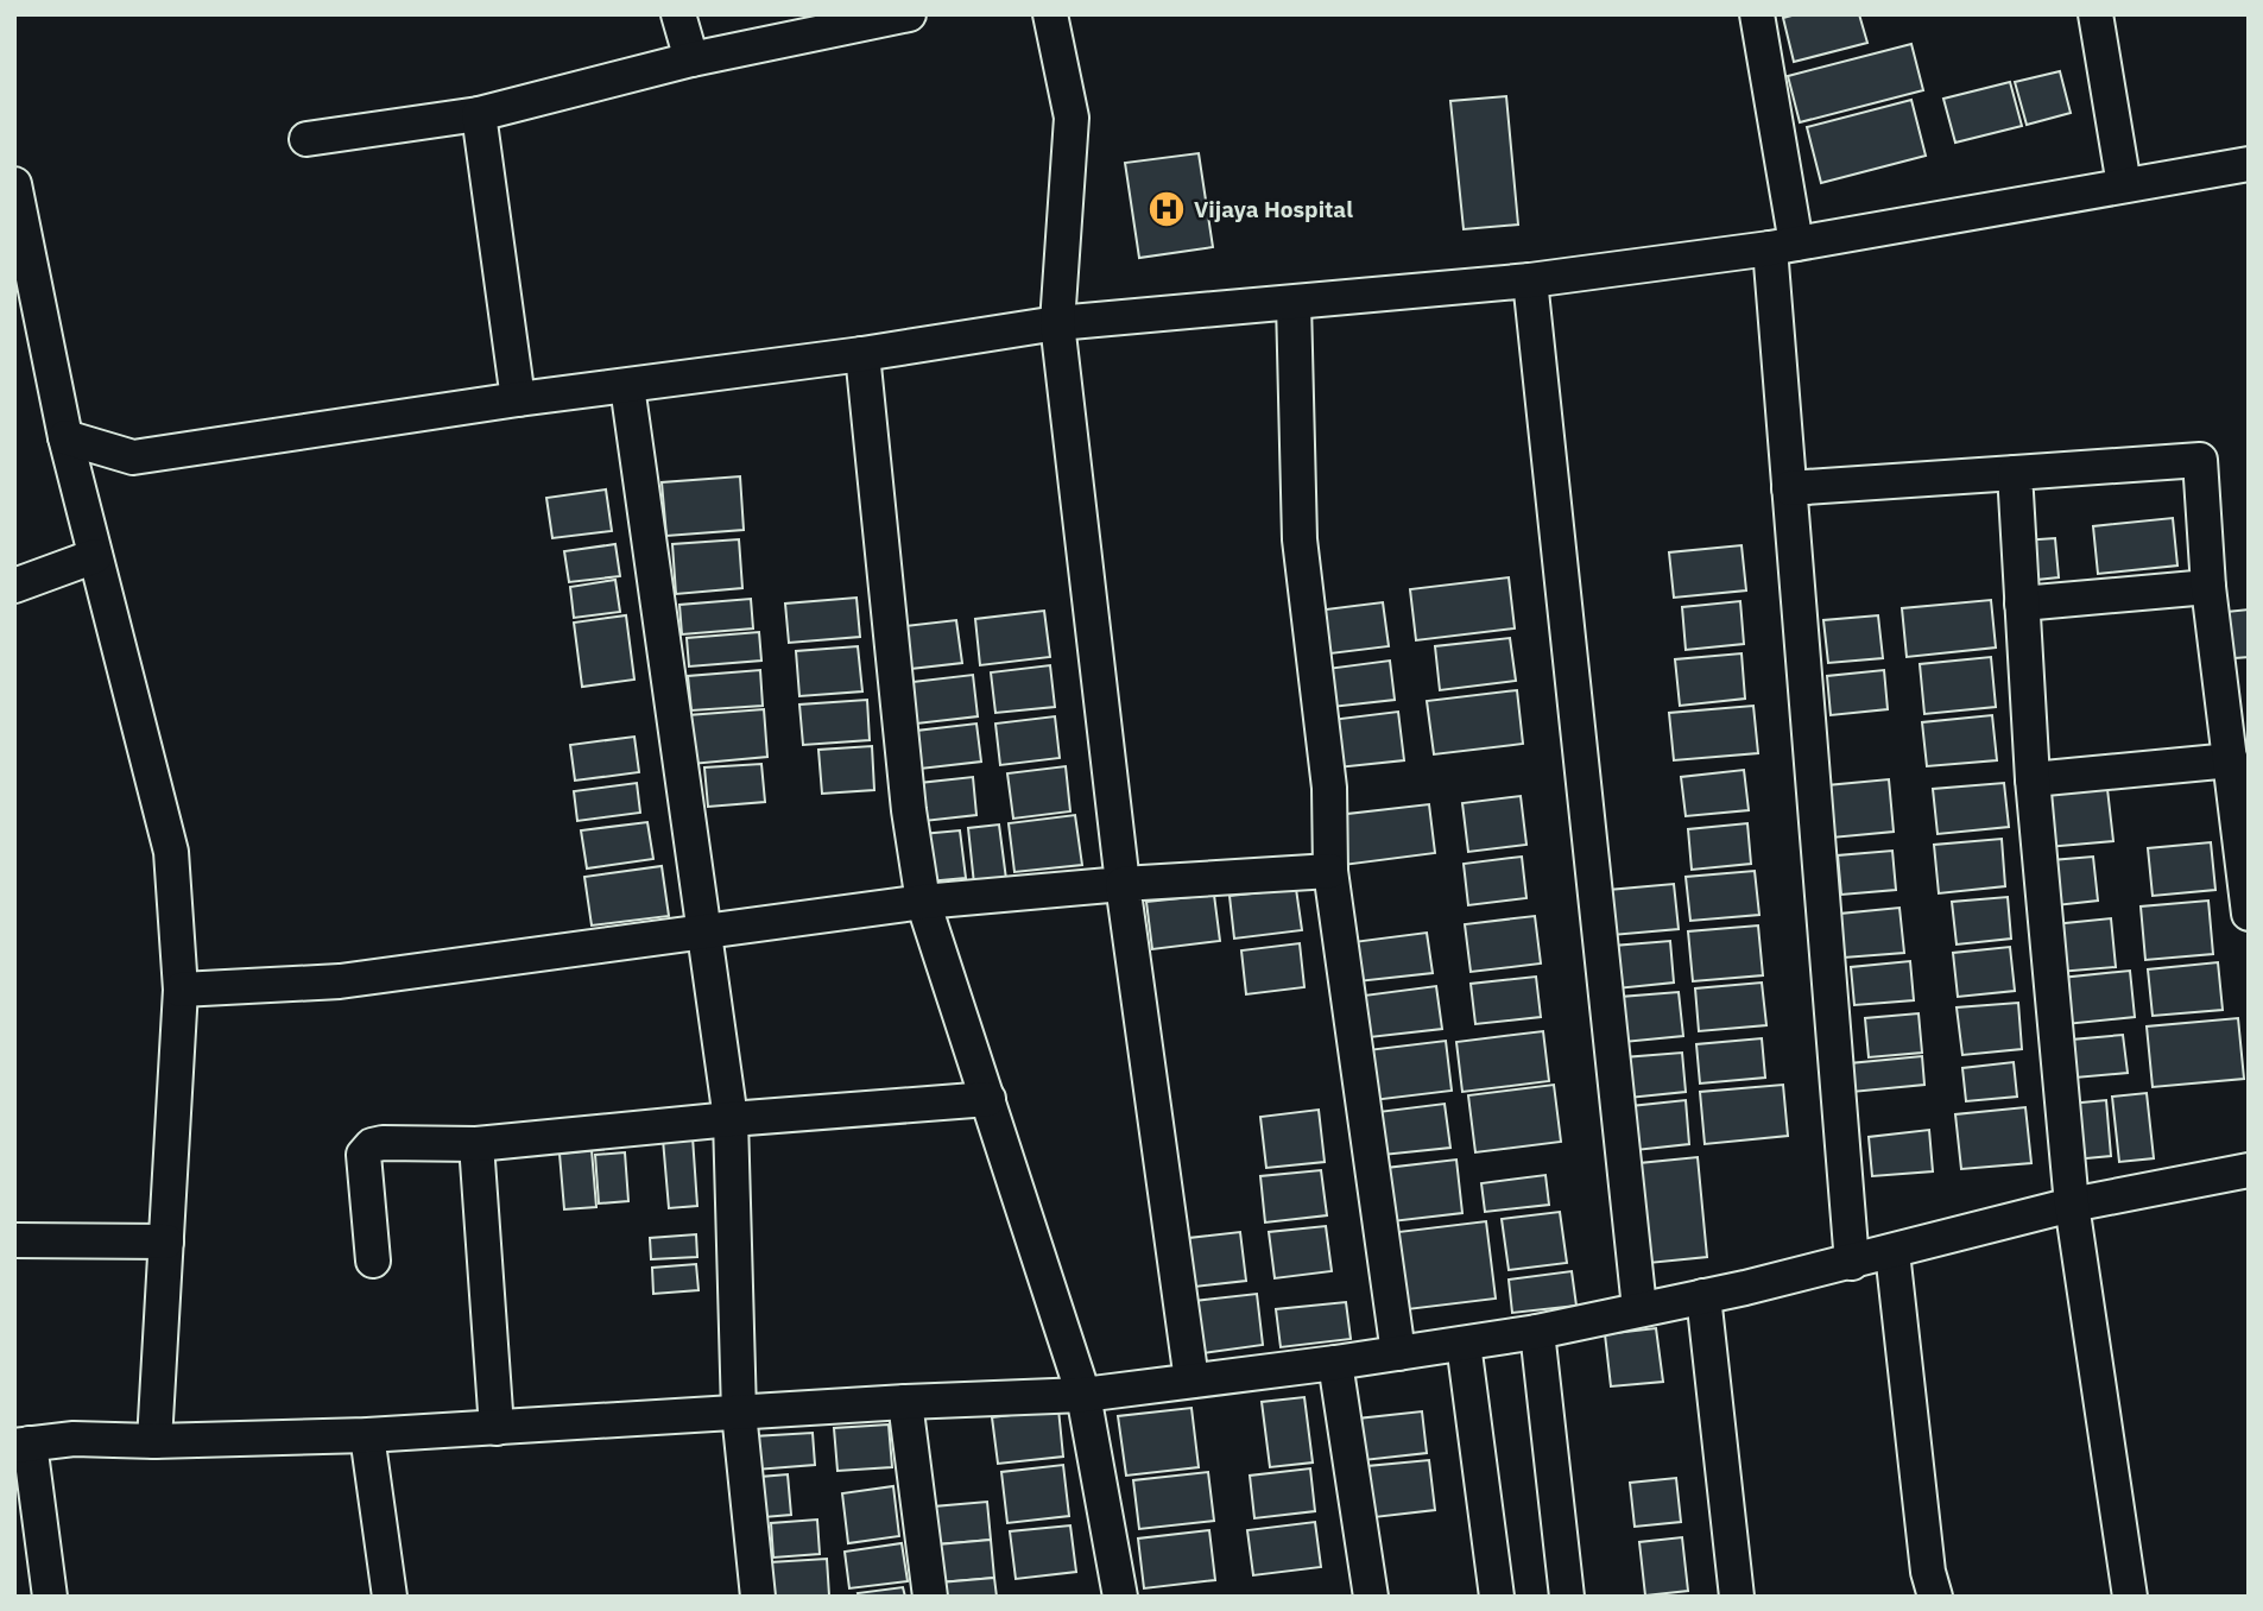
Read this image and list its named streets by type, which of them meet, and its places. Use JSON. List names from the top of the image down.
{
  "places": {
    "hospital": ["Vijaya Hospital"]
  }
}
